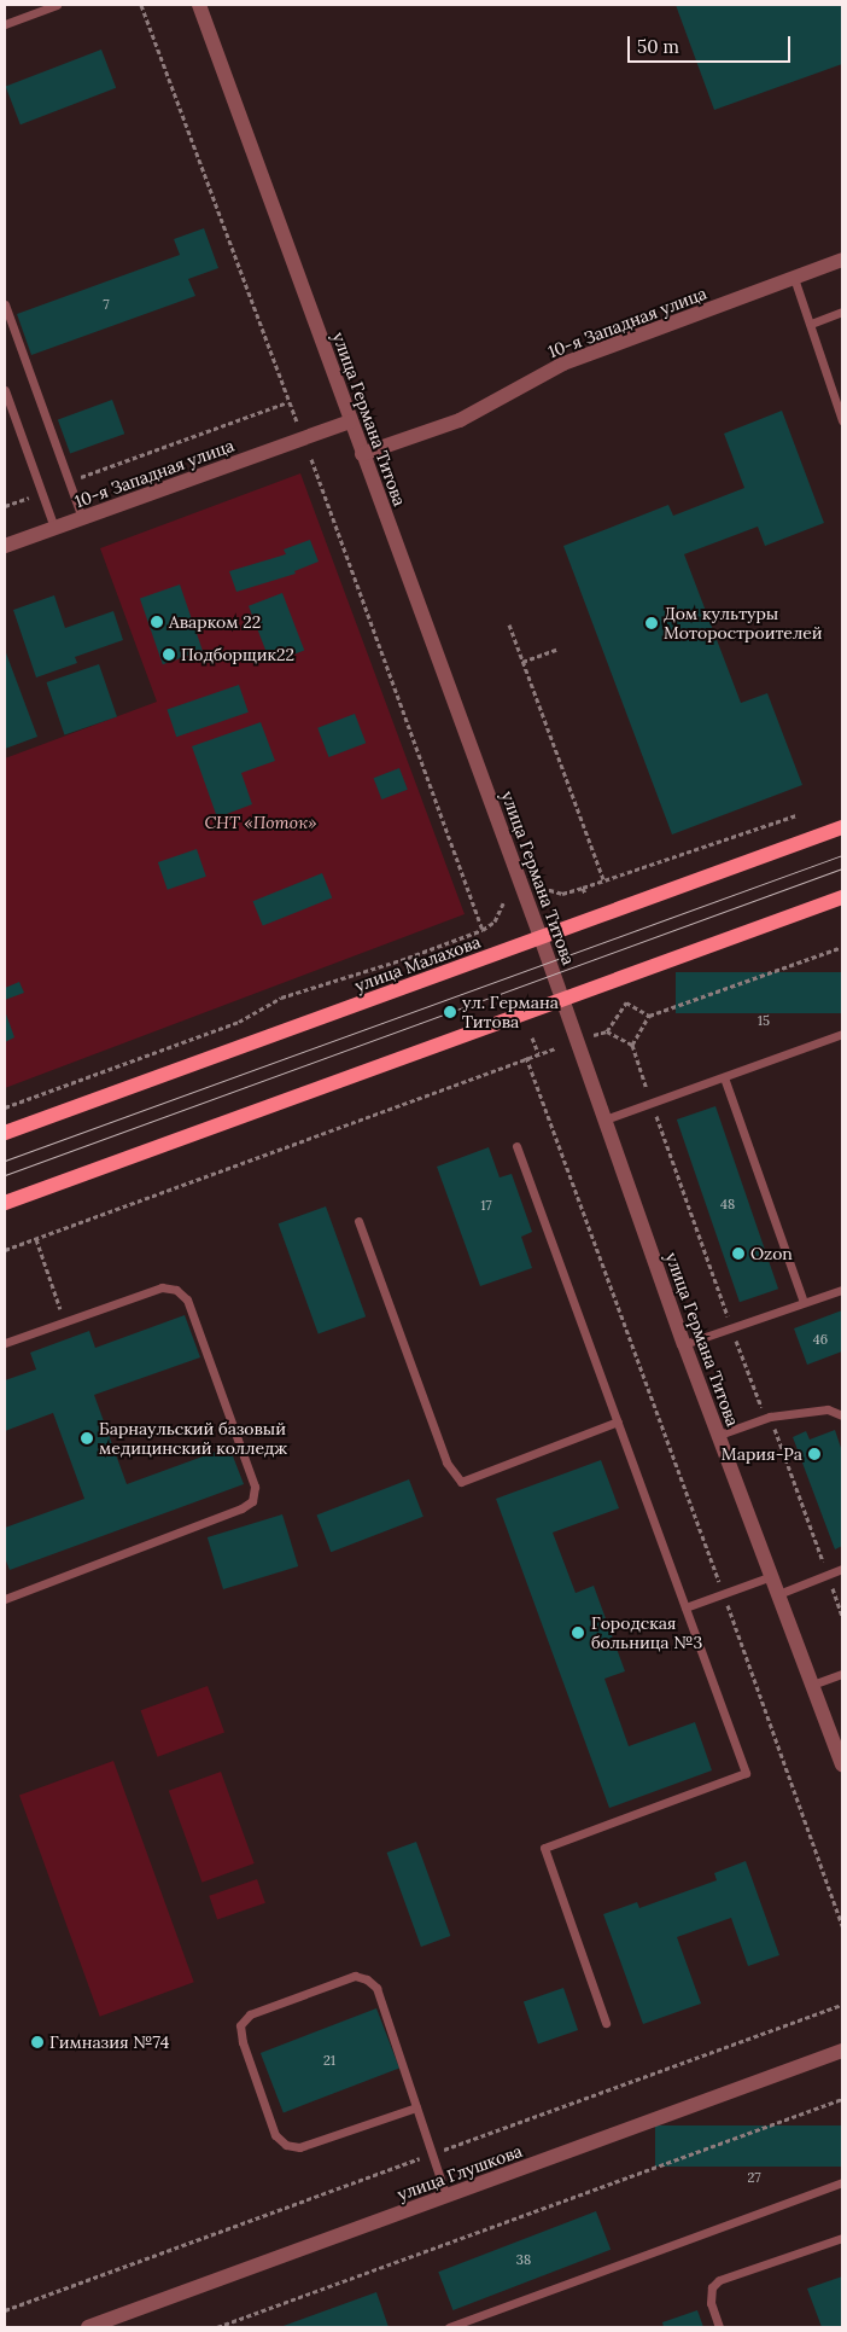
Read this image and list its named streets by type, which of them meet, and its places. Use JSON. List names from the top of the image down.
{
  "streets": {
    "main road": ["улица Малахова"],
    "street": ["10-я Западная улица", "улица Германа Титова", "улица Глушкова"]
  },
  "crossings": [
    ["10-я Западная улица", "улица Германа Титова"],
    ["улица Германа Титова", "улица Малахова"]
  ],
  "parks": ["СНТ «Поток»"],
  "places": [
    "Аварком 22",
    "Дом культуры Моторостроителей",
    "Подборщик22",
    "ул. Германа Титова",
    "Ozon",
    "Барнаульский базовый медицинский колледж",
    "Мария-Ра",
    "Городская больница №3",
    "Гимназия №74"
  ],
  "house_numbers": [
    "7",
    "15",
    "48",
    "17",
    "46",
    "21",
    "27",
    "38"
  ],
  "scale_bar": "50 m"
}
